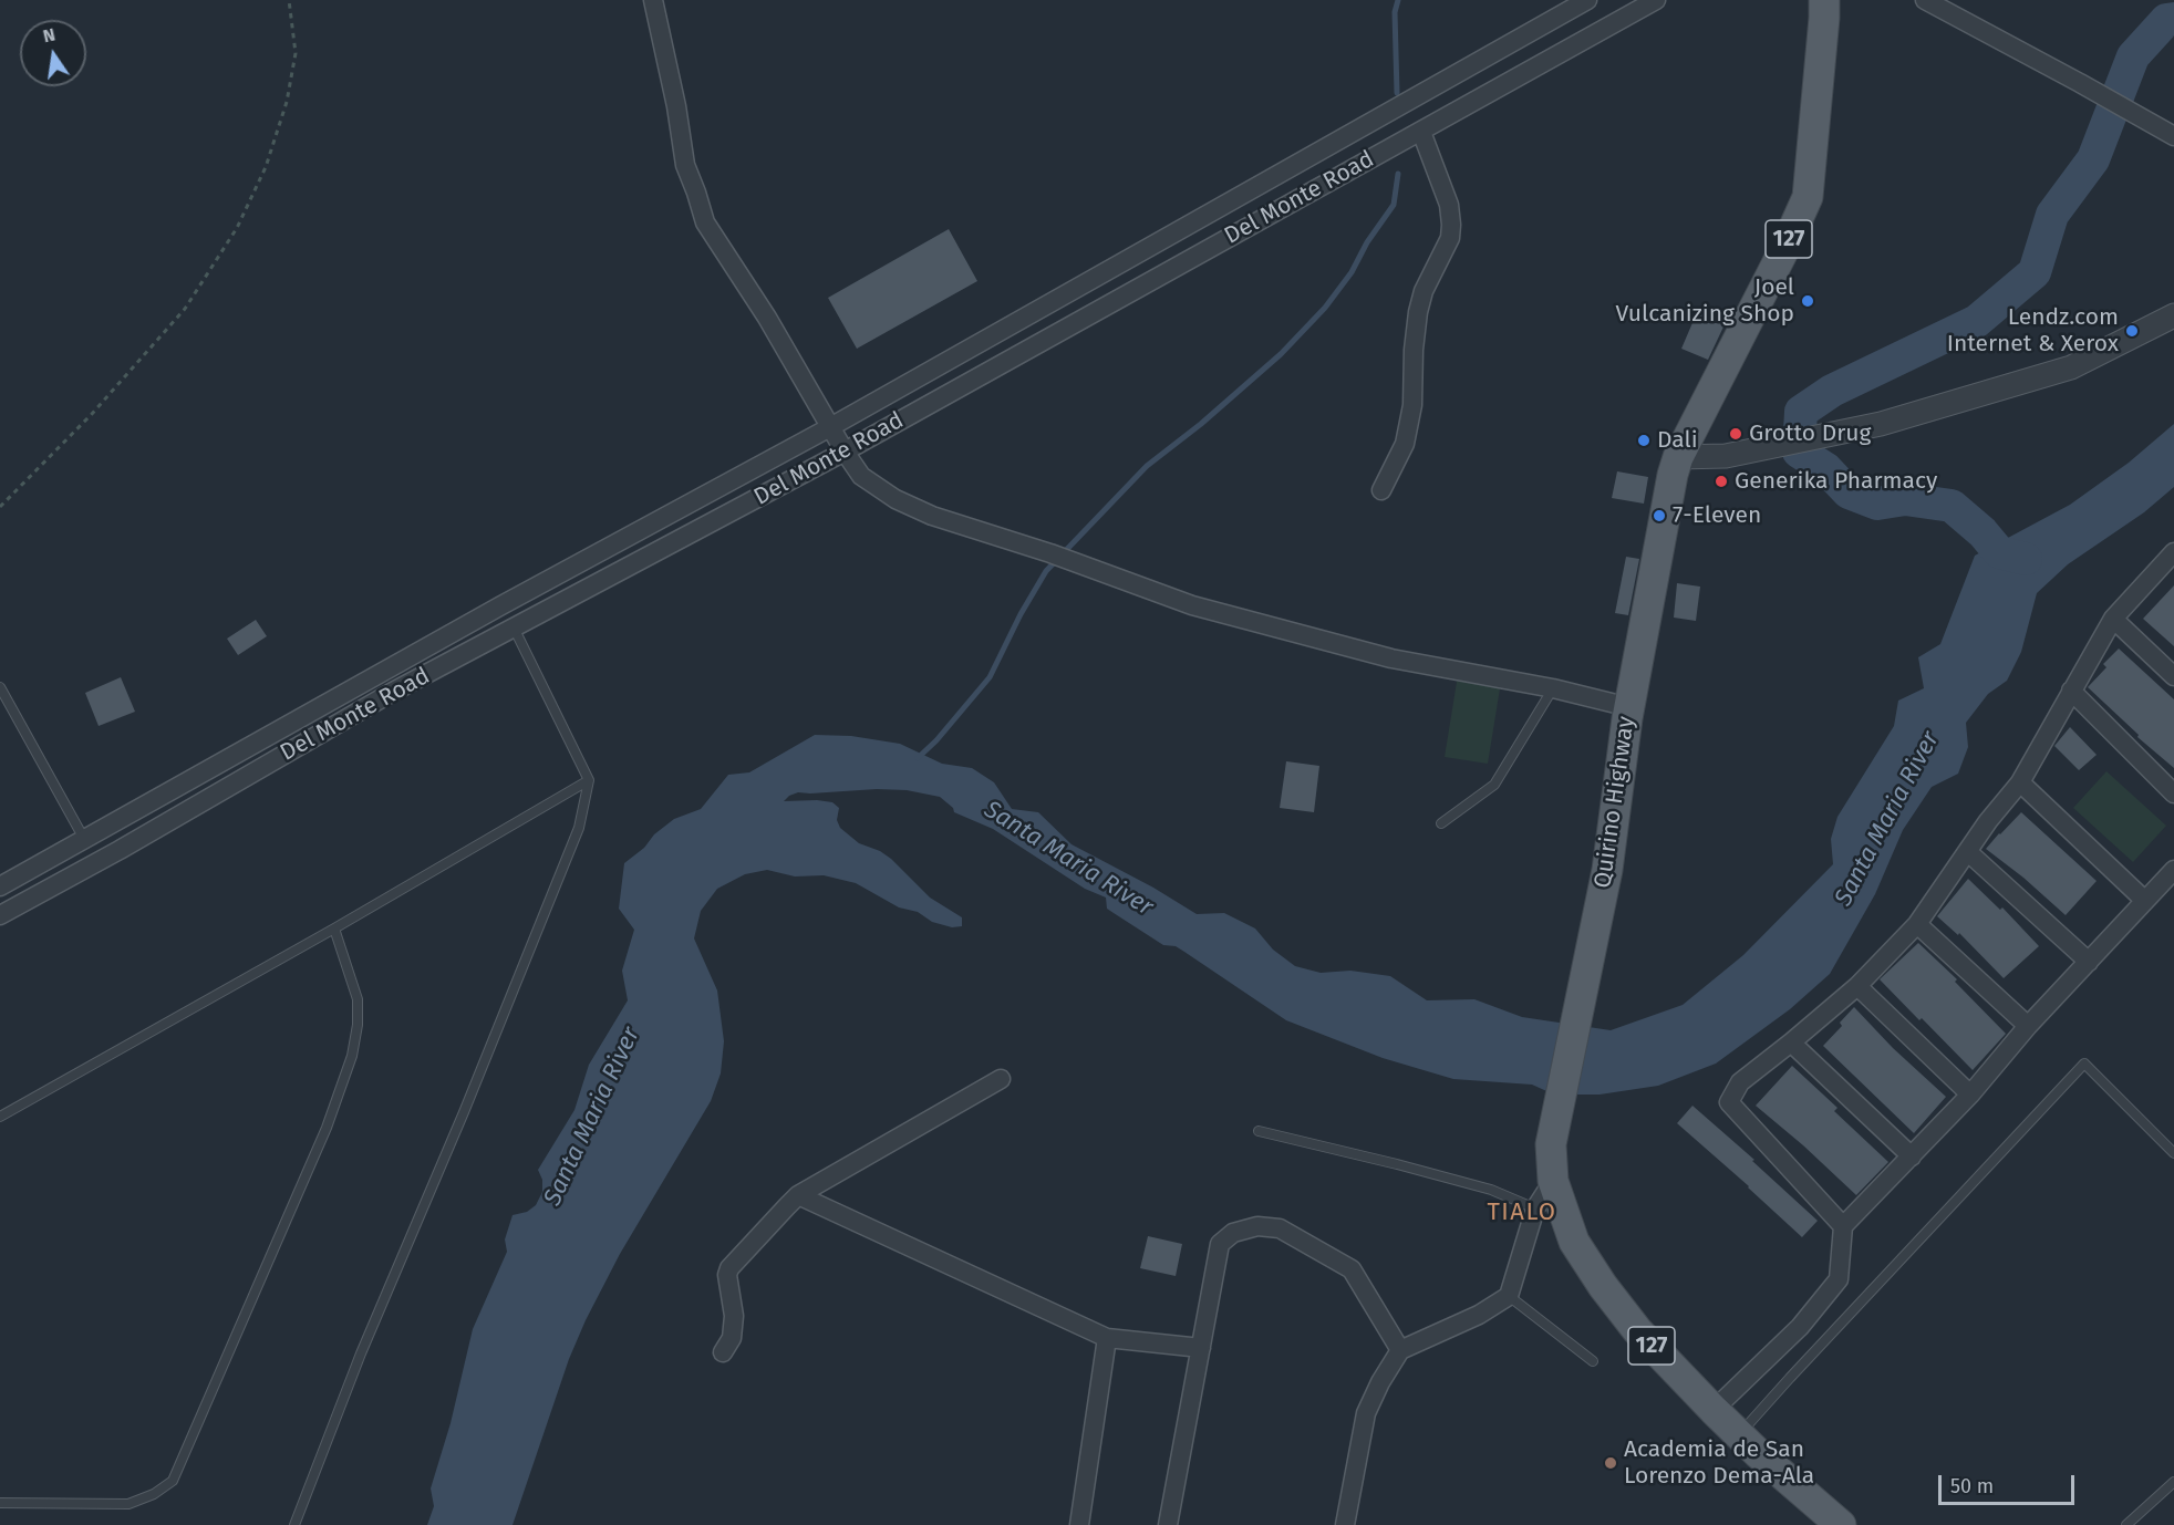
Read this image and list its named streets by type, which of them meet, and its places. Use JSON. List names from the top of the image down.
{
  "streets": {
    "main road": ["127", "Quirino Highway"],
    "street": ["Del Monte Road"]
  },
  "districts": ["TIALO"],
  "water": ["Santa Maria River"],
  "places": [
    "Joel Vulcanizing Shop",
    "Lendz.com Internet & Xerox",
    "Grotto Drug",
    "Dali",
    "Generika Pharmacy",
    "7-Eleven",
    "Academia de San Lorenzo Dema-Ala"
  ],
  "scale_bar": "50 m",
  "north": "top"
}
